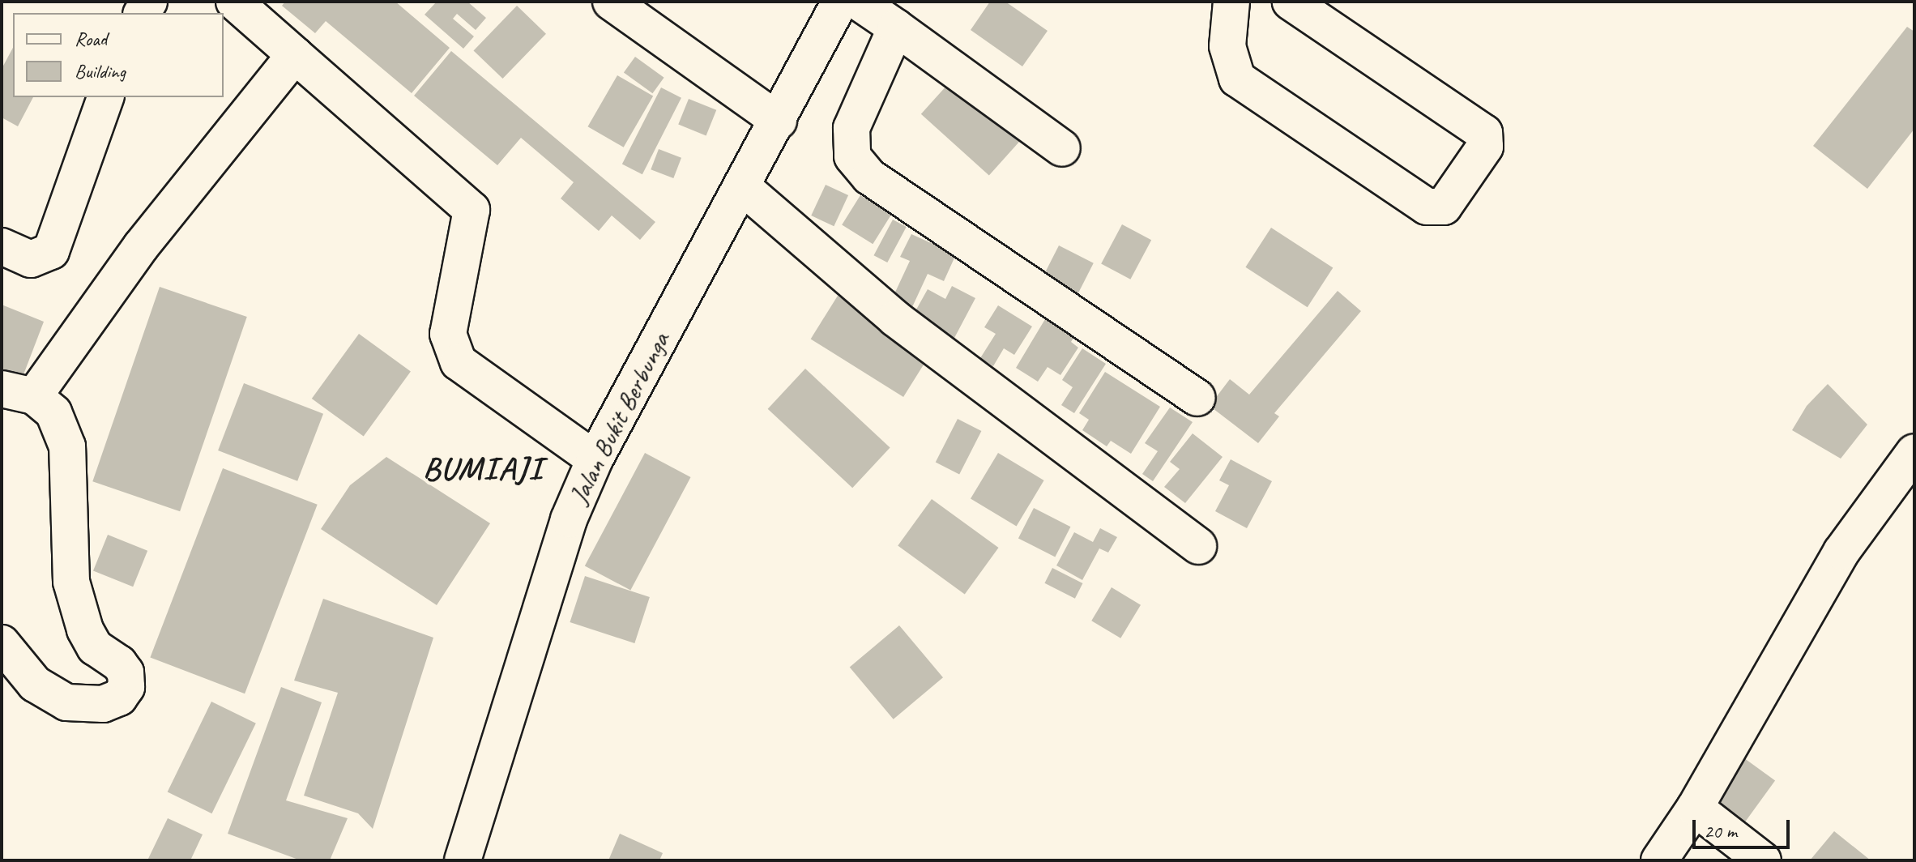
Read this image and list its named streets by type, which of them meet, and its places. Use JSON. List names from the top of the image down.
{
  "streets": {
    "street": ["Jalan Bukit Berbunga"]
  },
  "districts": ["BUMIAJI"],
  "legend": ["Road", "Building"],
  "scale_bar": "20 m"
}
